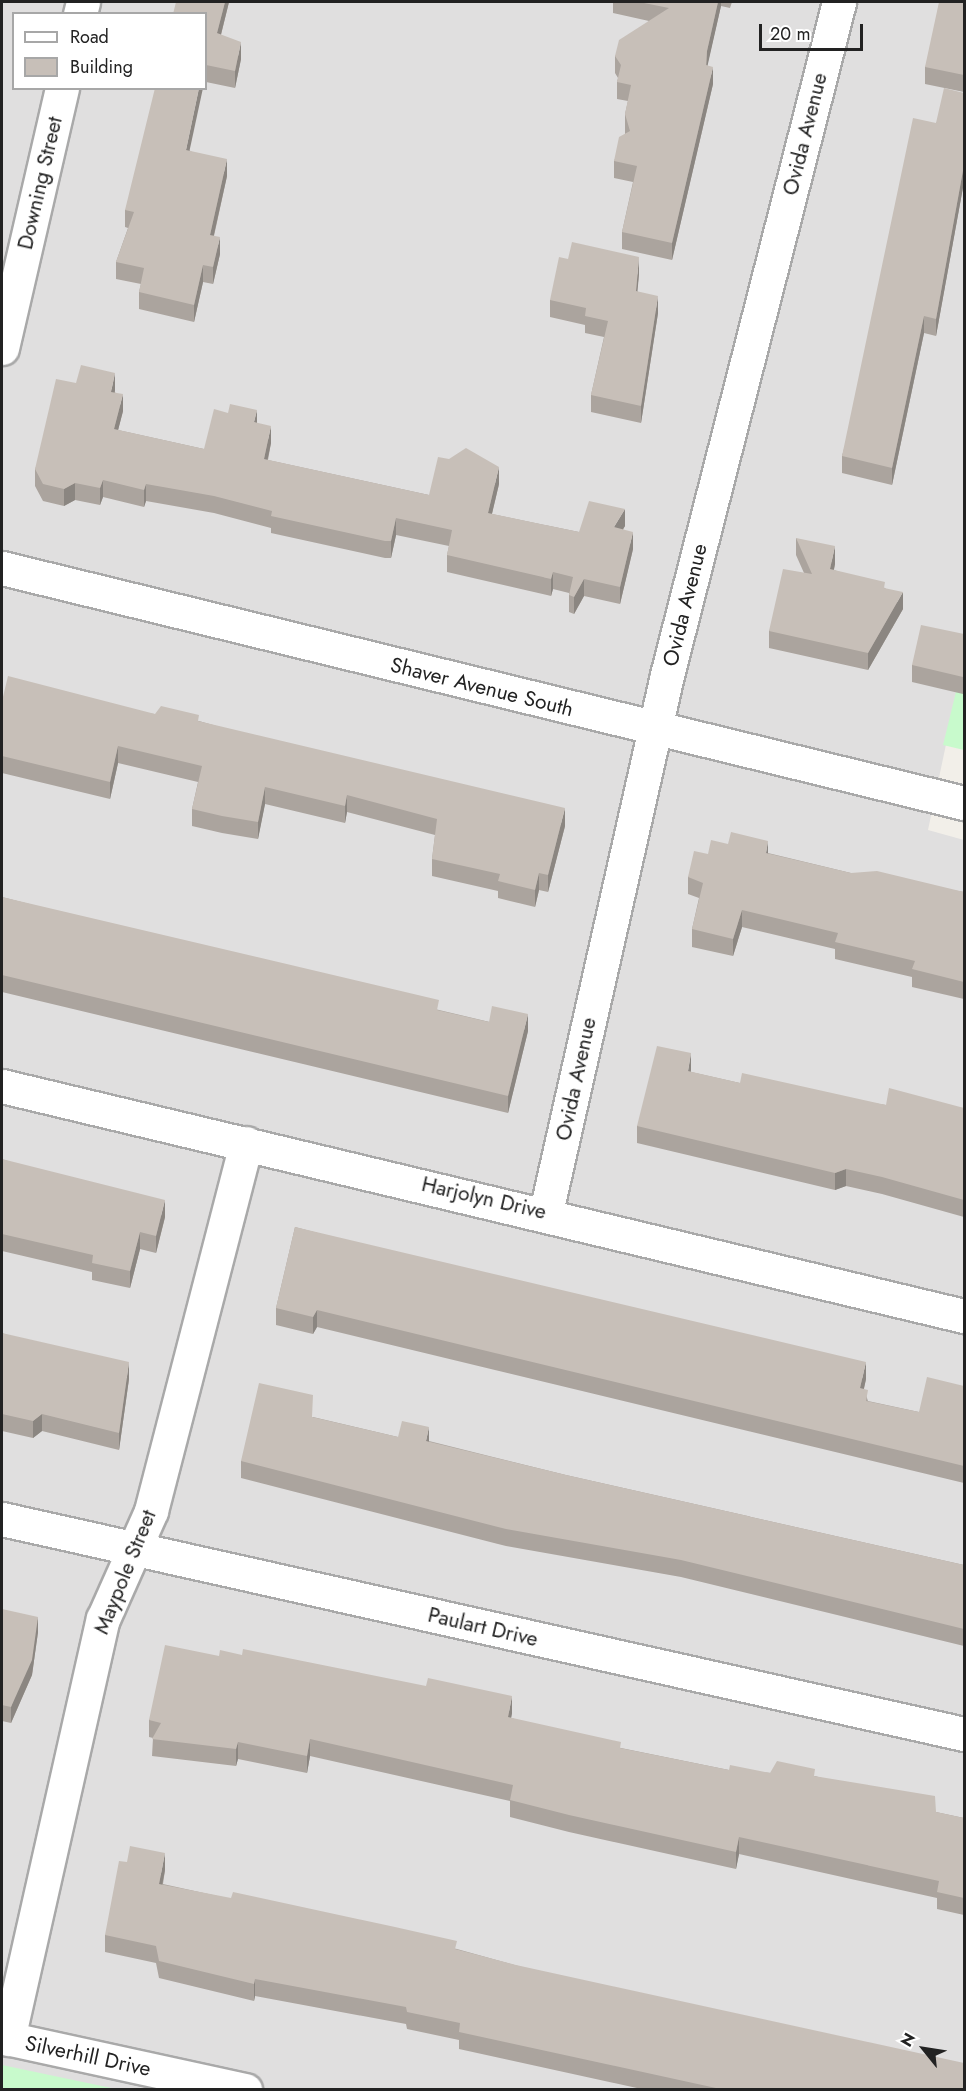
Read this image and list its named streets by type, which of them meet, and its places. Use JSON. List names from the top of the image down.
{
  "streets": {
    "street": [
      "Ovida Avenue",
      "Downing Street",
      "Shaver Avenue South",
      "Harjolyn Drive",
      "Maypole Street",
      "Paulart Drive",
      "Silverhill Drive"
    ]
  },
  "crossings": [
    ["Ovida Avenue", "Shaver Avenue South"],
    ["Ovida Avenue", "Harjolyn Drive"],
    ["Harjolyn Drive", "Maypole Street"],
    ["Maypole Street", "Paulart Drive"],
    ["Maypole Street", "Silverhill Drive"]
  ],
  "legend": ["Road", "Building"],
  "scale_bar": "20 m",
  "north": "top left"
}
